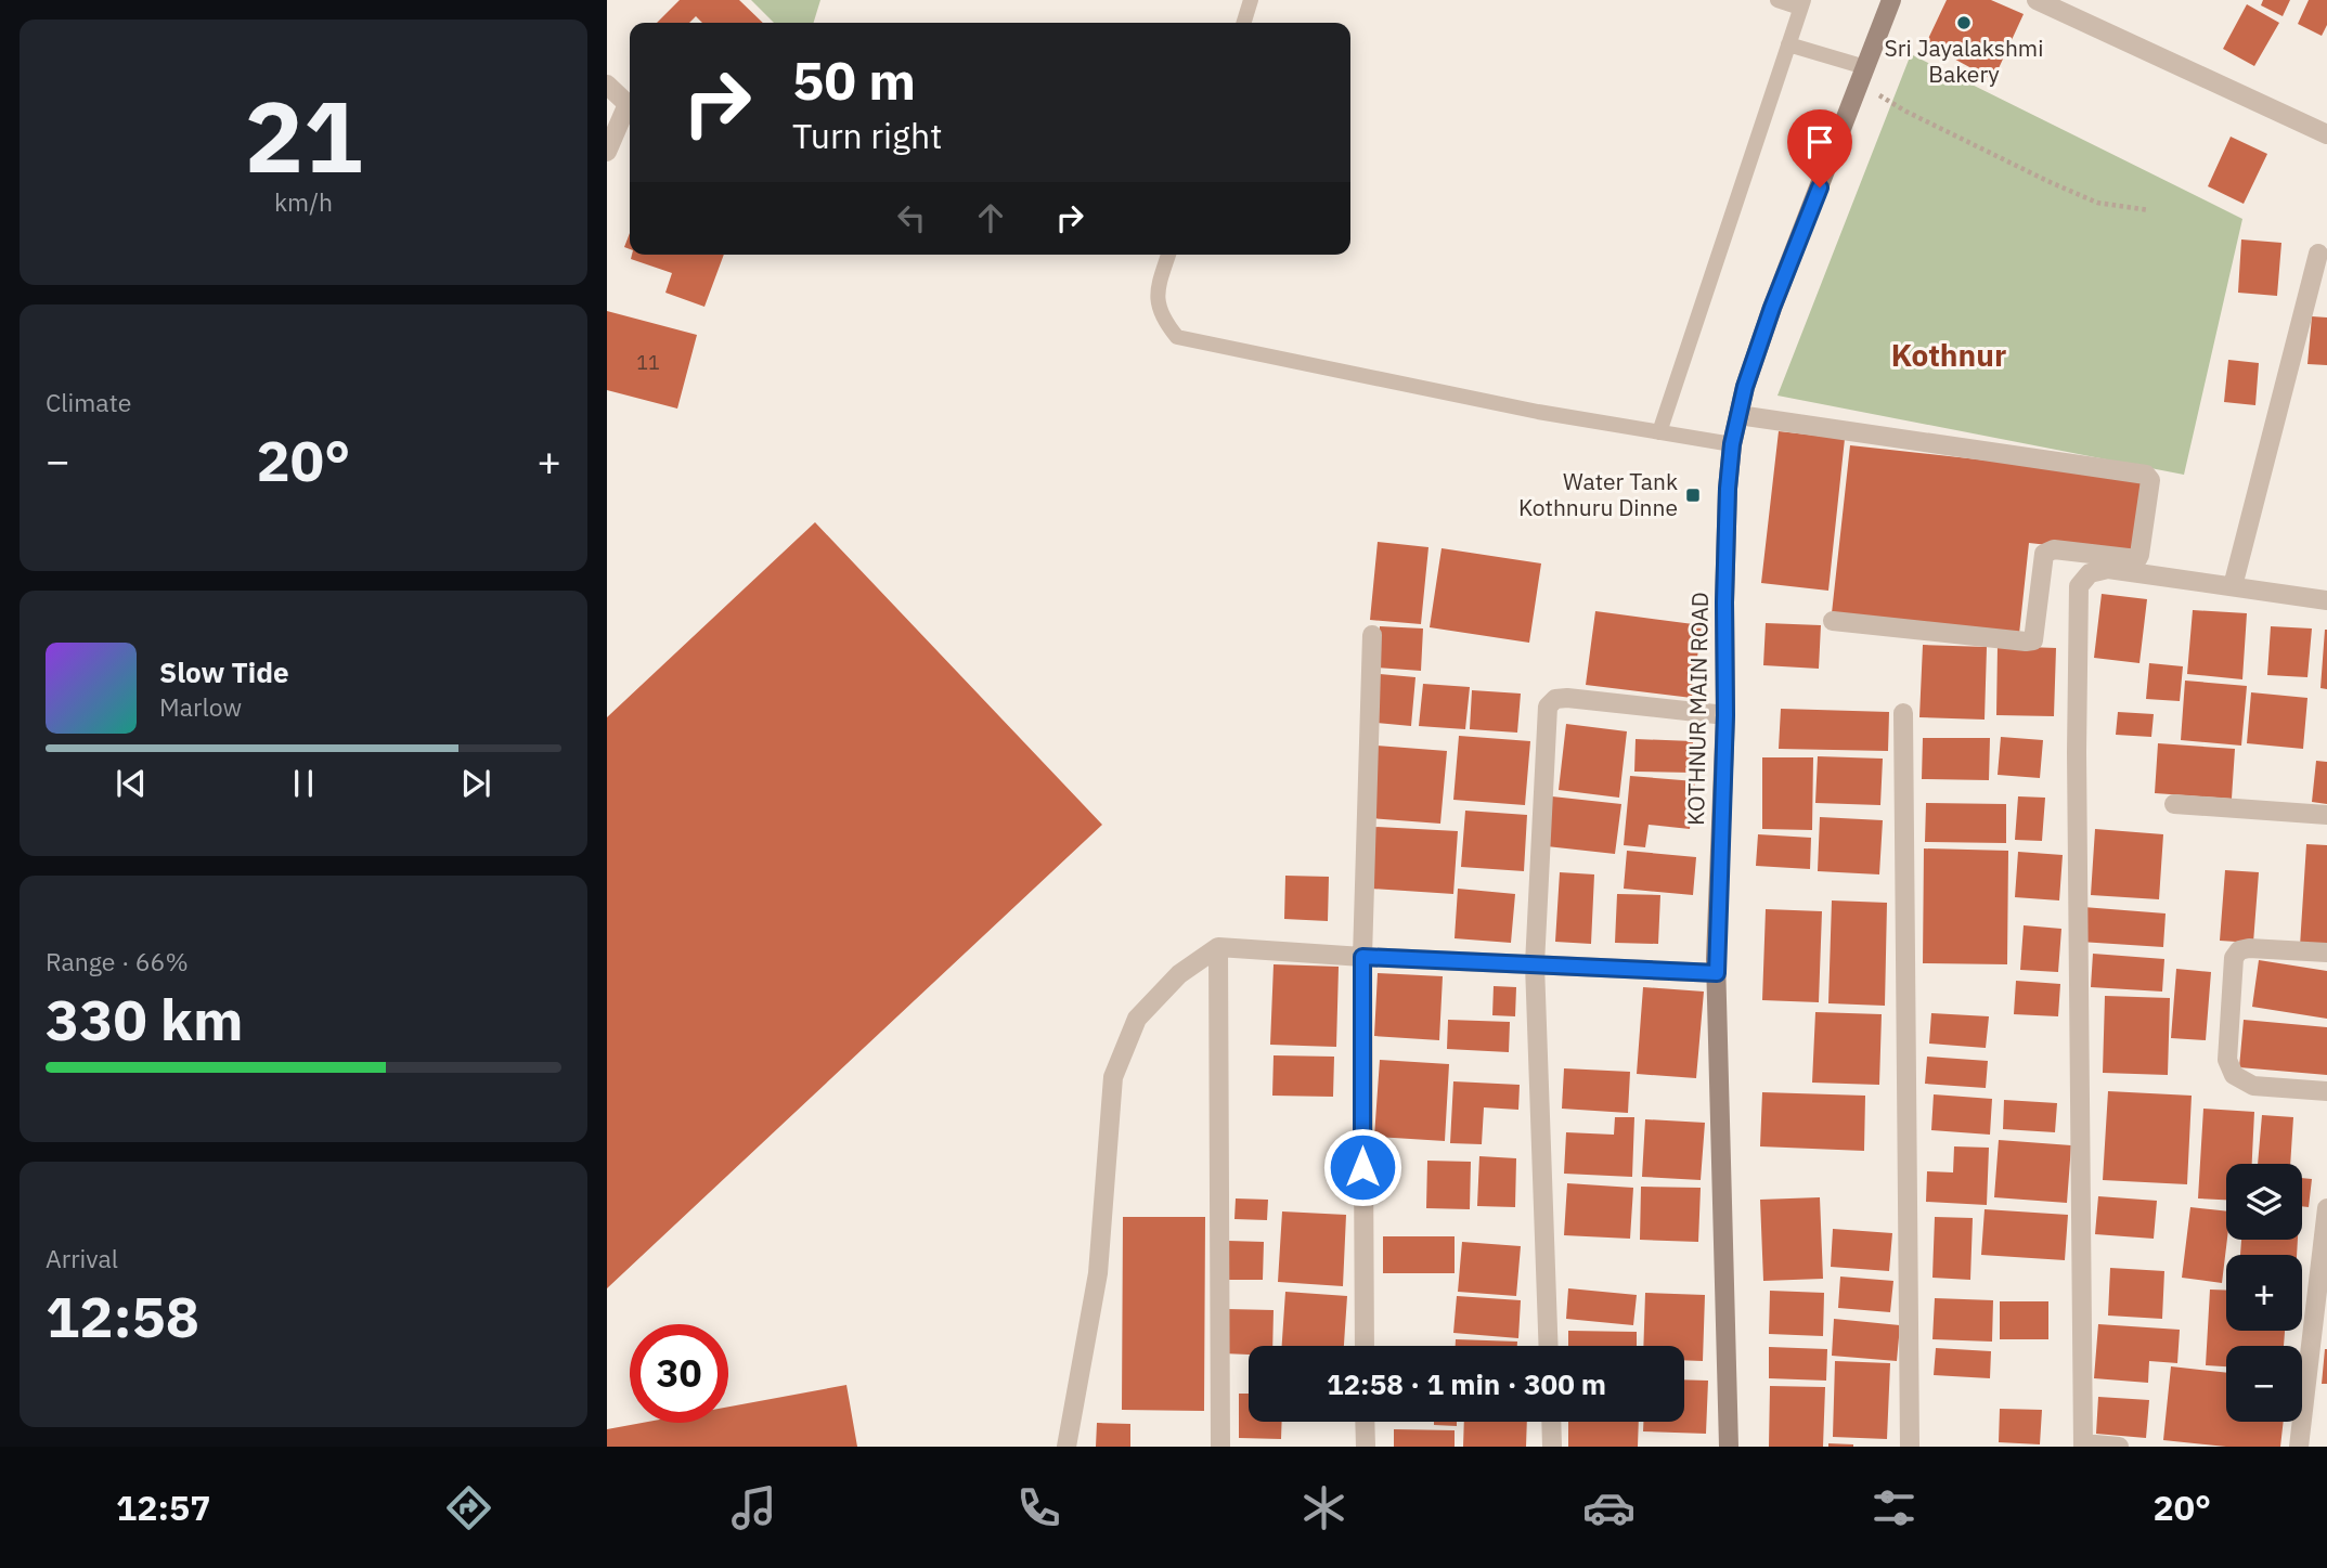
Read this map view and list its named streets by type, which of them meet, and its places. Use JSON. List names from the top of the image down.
{
  "streets": {
    "main road": ["KOTHNUR MAIN ROAD"]
  },
  "districts": ["Kothnur"],
  "places": {
    "other": ["Sri Jayalakshmi Bakery"],
    "transit": ["Water Tank Kothnuru Dinne"]
  },
  "house_numbers": ["11"],
  "page": {
    "tile": [
      ["21", "km/h"],
      "Climate",
      ["Range · 66%", "330 km"],
      ["Arrival", "12:58"]
    ],
    "turn": ["50 m", "Turn right"],
    "heat": ["−", "20°", "+"],
    "song": ["Slow Tide", "Marlow"],
    "map_buttons": ["+", "−"],
    "limit": "30",
    "trip": "12:58 · 1 min · 300 m",
    "tabs": ["12:57", "20°"]
  }
}
